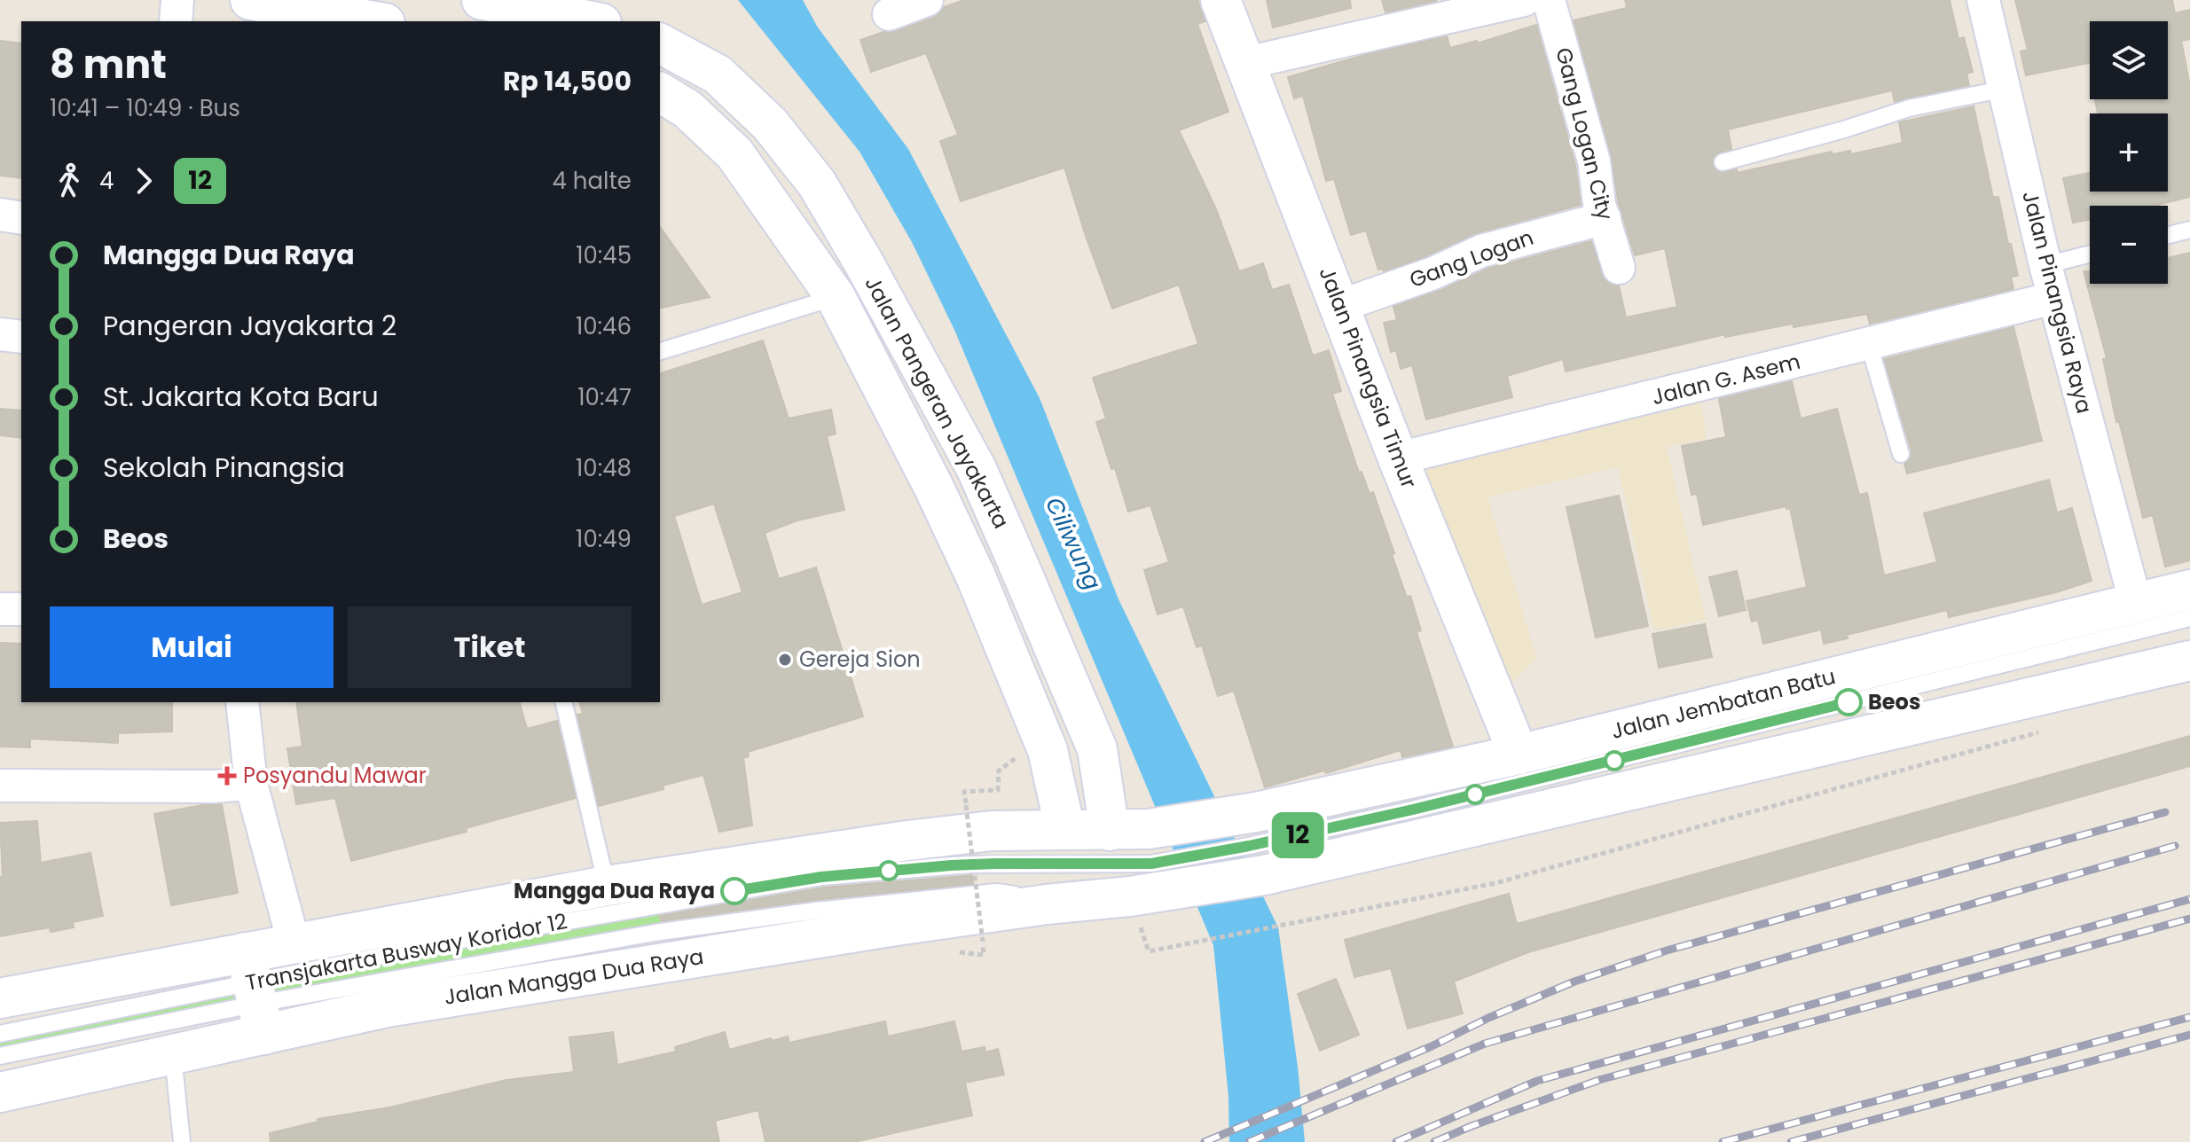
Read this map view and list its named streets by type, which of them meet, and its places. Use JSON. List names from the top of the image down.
{
  "streets": {
    "main road": [
      "Jalan Pinangsia Timur",
      "Jalan Pangeran Jayakarta",
      "Jalan Jembatan Batu",
      "Jalan Mangga Dua Raya"
    ],
    "street": [
      "Gang Logan City",
      "Gang Logan",
      "Jalan Pinangsia Raya",
      "Jalan G. Asem"
    ],
    "lane": ["Transjakarta Busway Koridor 12"]
  },
  "crossings": [
    ["Gang Logan City", "Gang Logan"],
    ["Gang Logan", "Jalan Pinangsia Timur"],
    ["Jalan Pinangsia Raya", "Jalan G. Asem"],
    ["Jalan Pinangsia Raya", "Jalan Jembatan Batu"],
    ["Jalan Pinangsia Timur", "Jalan G. Asem"],
    ["Jalan Pinangsia Timur", "Jalan Jembatan Batu"],
    ["Jalan Pangeran Jayakarta", "Jalan Mangga Dua Raya"],
    ["Transjakarta Busway Koridor 12", "Jalan Mangga Dua Raya"]
  ],
  "water": ["Ciliwung"],
  "places": {
    "other": ["Gereja Sion", "Beos", "Mangga Dua Raya"],
    "health": ["Posyandu Mawar"]
  },
  "lines": ["bus line 12"],
  "page": {
    "on_map": "12",
    "map_buttons": ["+", "−"],
    "heading": ["8 mnt", "10:41 – 10:49 · Bus", "Rp 14,500"],
    "legs": ["4", "12", "4 halte"],
    "list": [
      {
        "name": "Mangga Dua Raya",
        "value": "10:45"
      },
      {
        "name": "Pangeran Jayakarta 2",
        "value": "10:46"
      },
      {
        "name": "St. Jakarta Kota Baru",
        "value": "10:47"
      },
      {
        "name": "Sekolah Pinangsia",
        "value": "10:48"
      },
      {
        "name": "Beos",
        "value": "10:49"
      }
    ],
    "buttons": ["Mulai", "Tiket"]
  }
}
